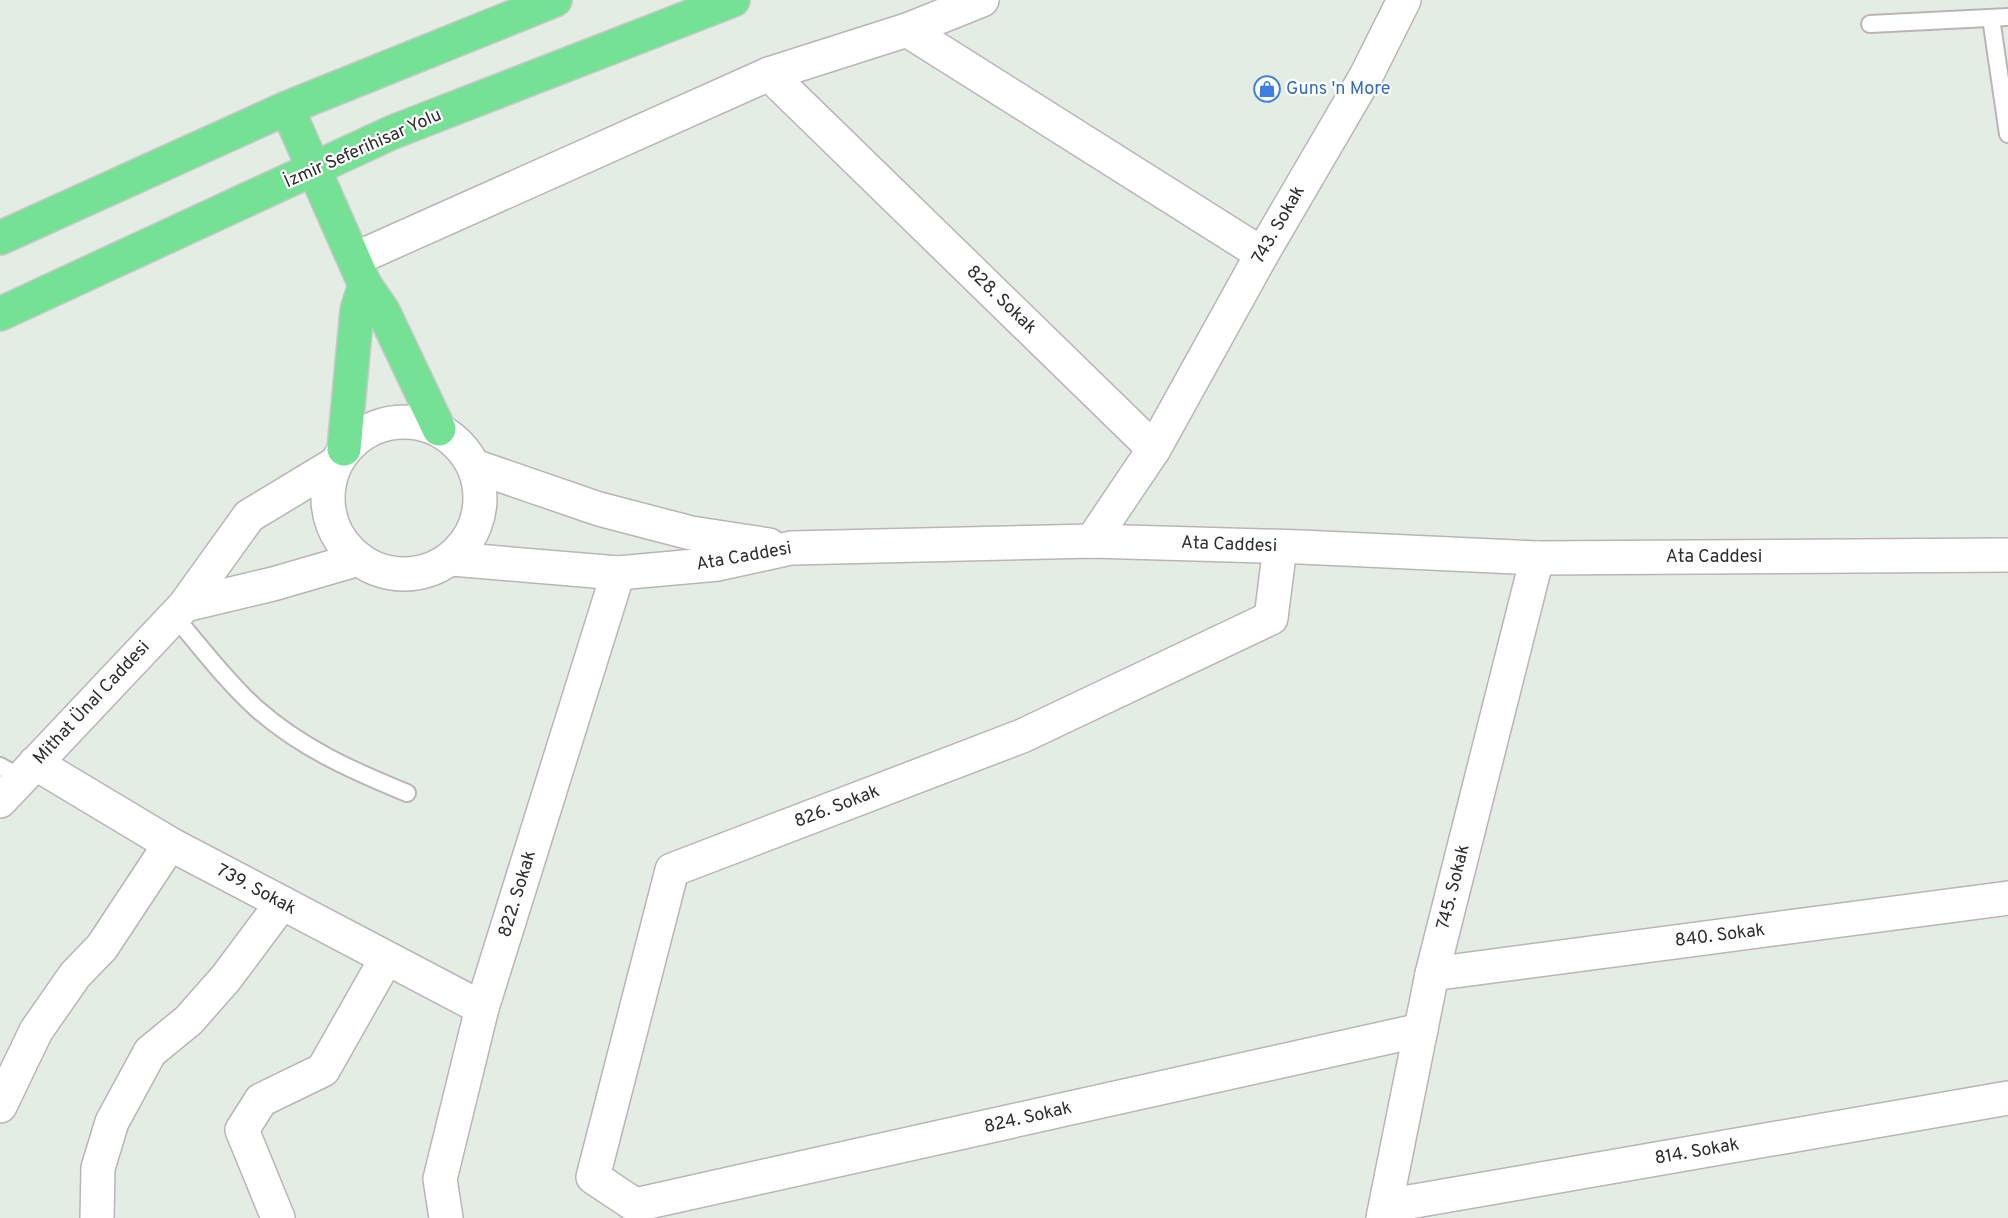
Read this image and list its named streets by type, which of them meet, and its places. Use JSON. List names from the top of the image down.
{
  "streets": {
    "main road": ["İzmir Seferihisar Yolu"],
    "street": [
      "743. Sokak",
      "828. Sokak",
      "Ata Caddesi",
      "Mithat Ünal Caddesi",
      "826. Sokak",
      "745. Sokak",
      "739. Sokak",
      "822. Sokak",
      "840. Sokak",
      "824. Sokak",
      "814. Sokak"
    ]
  },
  "crossings": [
    ["743. Sokak", "828. Sokak"],
    ["Ata Caddesi", "Mithat Ünal Caddesi"],
    ["Ata Caddesi", "826. Sokak"],
    ["Ata Caddesi", "745. Sokak"],
    ["Ata Caddesi", "822. Sokak"],
    ["Mithat Ünal Caddesi", "739. Sokak"],
    ["826. Sokak", "824. Sokak"],
    ["745. Sokak", "840. Sokak"],
    ["745. Sokak", "824. Sokak"],
    ["745. Sokak", "814. Sokak"],
    ["739. Sokak", "822. Sokak"]
  ],
  "places": {
    "shop": ["Guns 'n More"]
  }
}
